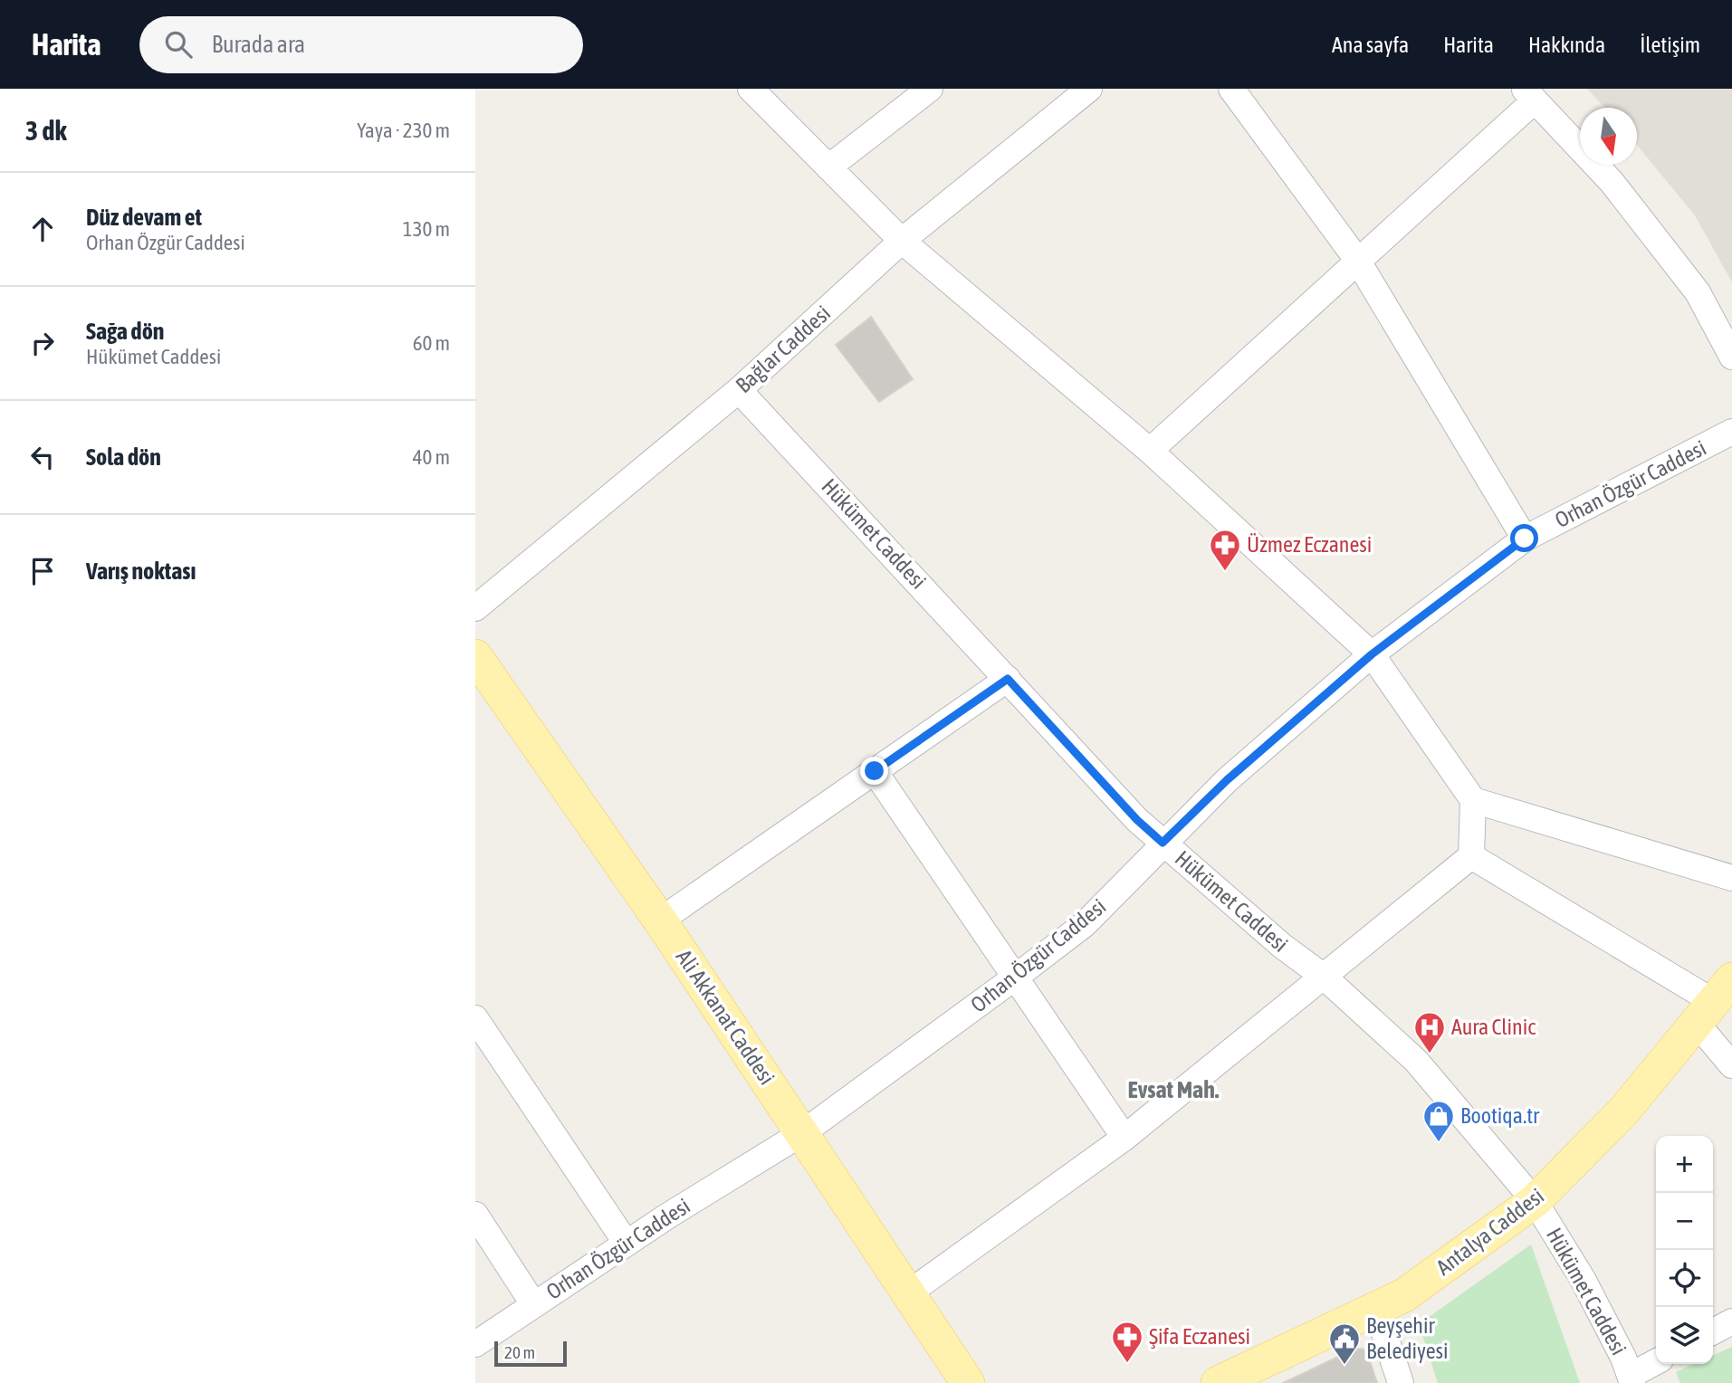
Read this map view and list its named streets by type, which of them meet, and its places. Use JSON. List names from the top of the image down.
{
  "streets": {
    "main road": ["Ali Akkanat Caddesi", "Antalya Caddesi"],
    "street": ["Bağlar Caddesi", "Orhan Özgür Caddesi", "Hükümet Caddesi"]
  },
  "crossings": [
    ["Bağlar Caddesi", "Hükümet Caddesi"],
    ["Orhan Özgür Caddesi", "Hükümet Caddesi"],
    ["Orhan Özgür Caddesi", "Ali Akkanat Caddesi"],
    ["Hükümet Caddesi", "Antalya Caddesi"]
  ],
  "districts": ["Evsat Mah."],
  "places": {
    "pharmacy": ["Üzmez Eczanesi", "Şifa Eczanesi"],
    "hospital": ["Aura Clinic"],
    "shop": ["Bootiqa.tr"],
    "public building": ["Beyşehir Belediyesi"]
  },
  "scale_bar": "20 m",
  "north": "bottom",
  "page": {
    "header": "Harita",
    "search": "Burada ara",
    "nav": [
      "Ana sayfa",
      "Harita",
      "Hakkında",
      "İletişim"
    ],
    "heading": ["3 dk", "Yaya · 230 m"],
    "list": [
      ["Düz devam et", "Orhan Özgür Caddesi", "130 m"],
      ["Sağa dön", "Hükümet Caddesi", "60 m"],
      ["Sola dön", "40 m"],
      "Varış noktası"
    ],
    "map_buttons": ["+", "−"],
    "scale": "20 m"
  }
}
